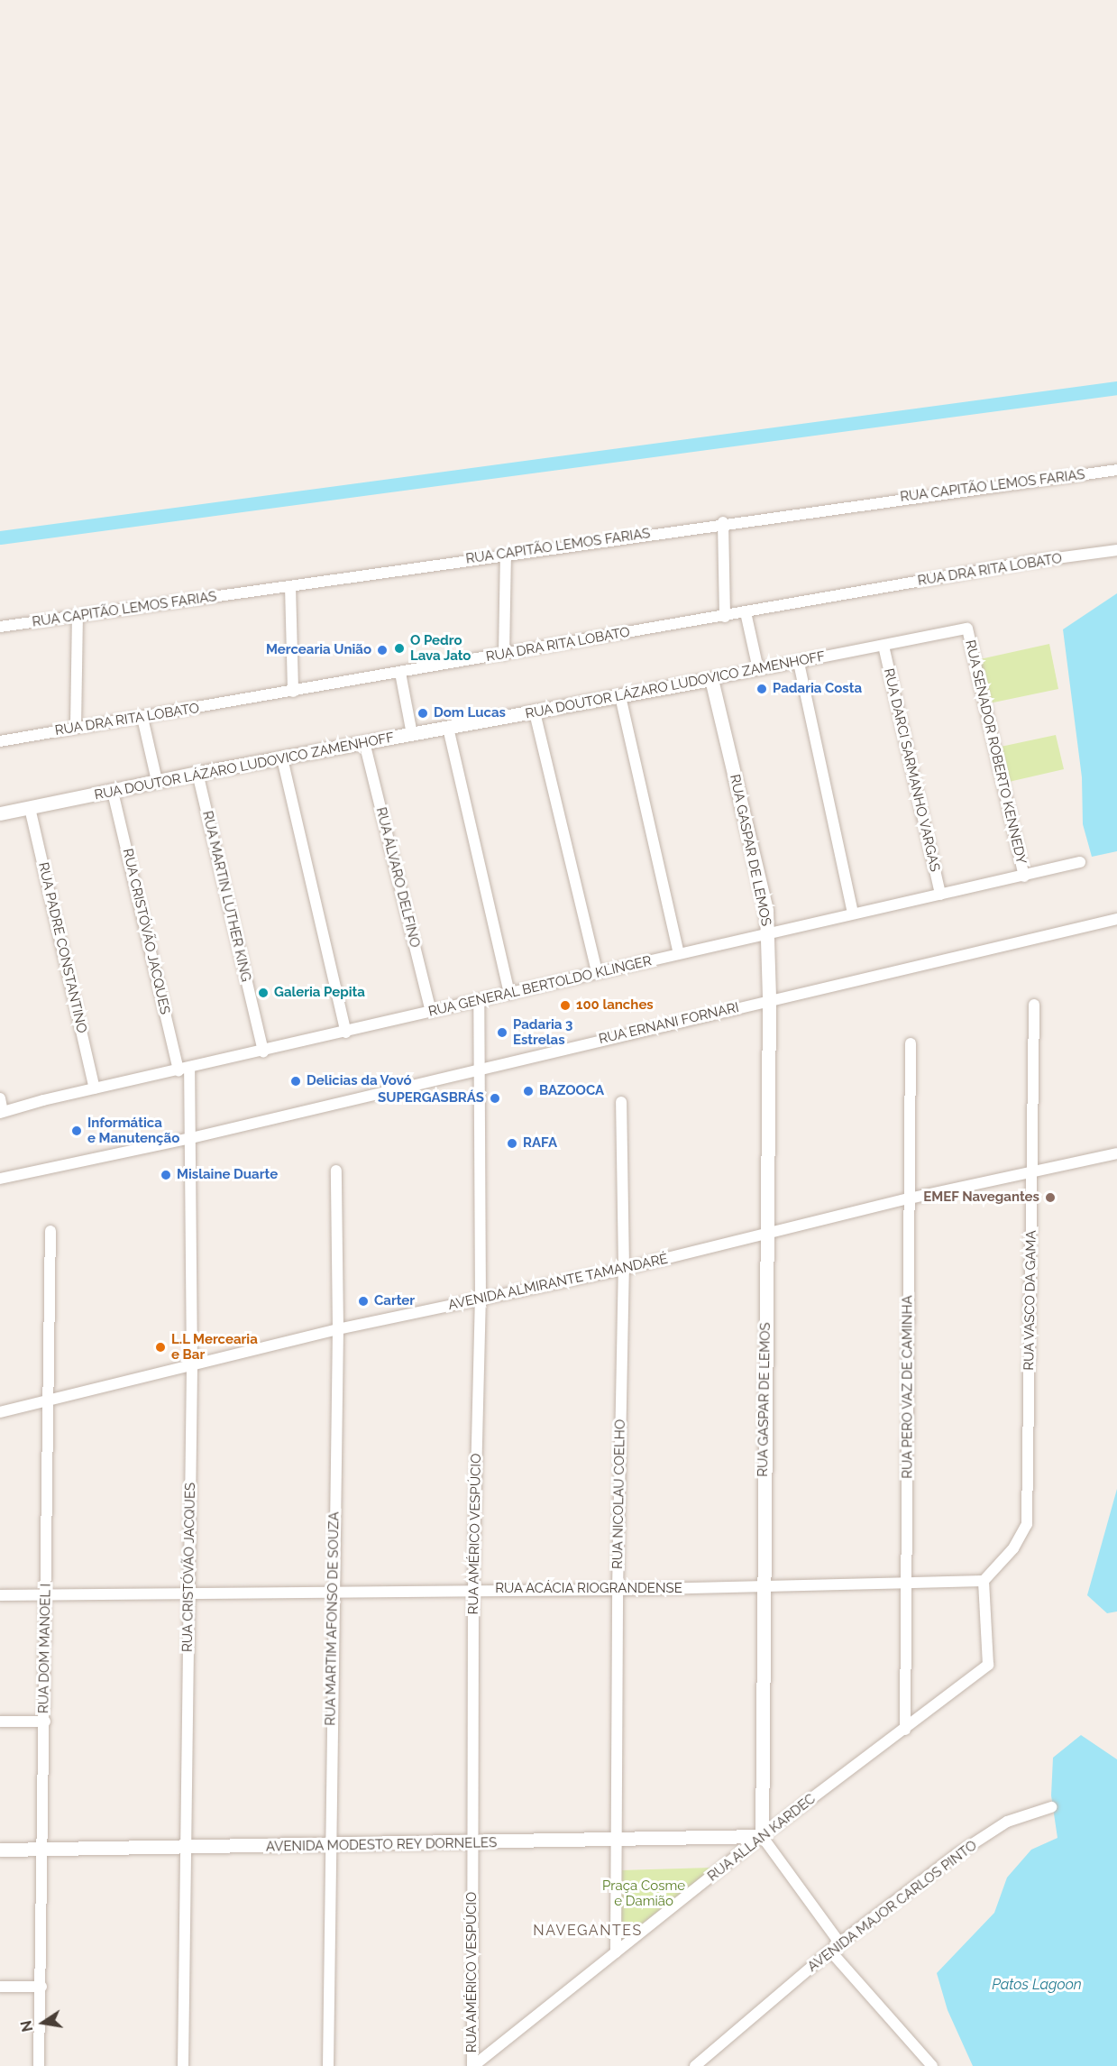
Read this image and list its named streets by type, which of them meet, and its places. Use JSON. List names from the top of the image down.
{
  "streets": {
    "street": [
      "RUA CAPITÃO LEMOS FARIAS",
      "RUA DRA RITA LOBATO",
      "RUA DOUTOR LÁZARO LUDOVICO ZAMENHOFF",
      "RUA SENADOR ROBERTO KENNEDY",
      "RUA DARCI SARMANHO VARGAS",
      "RUA GASPAR DE LEMOS",
      "RUA ÁLVARO DELFINO",
      "RUA MARTIN LUTHER KING",
      "RUA CRISTÓVÃO JACQUES",
      "RUA PADRE CONSTANTINO",
      "RUA GENERAL BERTOLDO KLINGER",
      "RUA ERNANI FORNARI",
      "AVENIDA ALMIRANTE TAMANDARÉ",
      "RUA VASCO DA GAMA",
      "RUA PERO VAZ DE CAMINHA",
      "RUA NICOLAU COELHO",
      "RUA AMÉRICO VESPÚCIO",
      "RUA ACÁCIA RIOGRANDENSE",
      "RUA MARTIM AFONSO DE SOUZA",
      "RUA DOM MANOEL I",
      "RUA ALLAN KARDEC",
      "AVENIDA MODESTO REY DORNELES",
      "AVENIDA MAJOR CARLOS PINTO"
    ]
  },
  "crossings": [
    ["RUA DOUTOR LÁZARO LUDOVICO ZAMENHOFF", "RUA SENADOR ROBERTO KENNEDY"],
    ["RUA DOUTOR LÁZARO LUDOVICO ZAMENHOFF", "RUA DARCI SARMANHO VARGAS"],
    ["RUA DOUTOR LÁZARO LUDOVICO ZAMENHOFF", "RUA GASPAR DE LEMOS"],
    ["RUA DOUTOR LÁZARO LUDOVICO ZAMENHOFF", "RUA ÁLVARO DELFINO"],
    ["RUA DOUTOR LÁZARO LUDOVICO ZAMENHOFF", "RUA MARTIN LUTHER KING"],
    ["RUA DOUTOR LÁZARO LUDOVICO ZAMENHOFF", "RUA CRISTÓVÃO JACQUES"],
    ["RUA DOUTOR LÁZARO LUDOVICO ZAMENHOFF", "RUA PADRE CONSTANTINO"],
    ["RUA SENADOR ROBERTO KENNEDY", "RUA GENERAL BERTOLDO KLINGER"],
    ["RUA DARCI SARMANHO VARGAS", "RUA GENERAL BERTOLDO KLINGER"],
    ["RUA GASPAR DE LEMOS", "RUA GENERAL BERTOLDO KLINGER"],
    ["RUA GASPAR DE LEMOS", "RUA ERNANI FORNARI"],
    ["RUA GASPAR DE LEMOS", "AVENIDA ALMIRANTE TAMANDARÉ"],
    ["RUA GASPAR DE LEMOS", "RUA ACÁCIA RIOGRANDENSE"],
    ["RUA GASPAR DE LEMOS", "RUA ALLAN KARDEC"],
    ["RUA GASPAR DE LEMOS", "AVENIDA MODESTO REY DORNELES"],
    ["RUA ÁLVARO DELFINO", "RUA GENERAL BERTOLDO KLINGER"],
    ["RUA MARTIN LUTHER KING", "RUA GENERAL BERTOLDO KLINGER"],
    ["RUA CRISTÓVÃO JACQUES", "RUA GENERAL BERTOLDO KLINGER"],
    ["RUA CRISTÓVÃO JACQUES", "RUA ERNANI FORNARI"],
    ["RUA CRISTÓVÃO JACQUES", "AVENIDA ALMIRANTE TAMANDARÉ"],
    ["RUA CRISTÓVÃO JACQUES", "RUA ACÁCIA RIOGRANDENSE"],
    ["RUA CRISTÓVÃO JACQUES", "AVENIDA MODESTO REY DORNELES"],
    ["RUA PADRE CONSTANTINO", "RUA GENERAL BERTOLDO KLINGER"],
    ["RUA GENERAL BERTOLDO KLINGER", "RUA AMÉRICO VESPÚCIO"],
    ["RUA ERNANI FORNARI", "RUA AMÉRICO VESPÚCIO"],
    ["AVENIDA ALMIRANTE TAMANDARÉ", "RUA VASCO DA GAMA"],
    ["AVENIDA ALMIRANTE TAMANDARÉ", "RUA PERO VAZ DE CAMINHA"],
    ["AVENIDA ALMIRANTE TAMANDARÉ", "RUA NICOLAU COELHO"],
    ["AVENIDA ALMIRANTE TAMANDARÉ", "RUA AMÉRICO VESPÚCIO"],
    ["AVENIDA ALMIRANTE TAMANDARÉ", "RUA MARTIM AFONSO DE SOUZA"],
    ["AVENIDA ALMIRANTE TAMANDARÉ", "RUA DOM MANOEL I"],
    ["RUA VASCO DA GAMA", "RUA ACÁCIA RIOGRANDENSE"],
    ["RUA VASCO DA GAMA", "RUA ALLAN KARDEC"],
    ["RUA PERO VAZ DE CAMINHA", "RUA ACÁCIA RIOGRANDENSE"],
    ["RUA PERO VAZ DE CAMINHA", "RUA ALLAN KARDEC"],
    ["RUA NICOLAU COELHO", "RUA ACÁCIA RIOGRANDENSE"],
    ["RUA NICOLAU COELHO", "RUA ALLAN KARDEC"],
    ["RUA NICOLAU COELHO", "AVENIDA MODESTO REY DORNELES"],
    ["RUA AMÉRICO VESPÚCIO", "RUA ACÁCIA RIOGRANDENSE"],
    ["RUA AMÉRICO VESPÚCIO", "RUA ALLAN KARDEC"],
    ["RUA AMÉRICO VESPÚCIO", "AVENIDA MODESTO REY DORNELES"],
    ["RUA ACÁCIA RIOGRANDENSE", "RUA MARTIM AFONSO DE SOUZA"],
    ["RUA ACÁCIA RIOGRANDENSE", "RUA DOM MANOEL I"],
    ["RUA ACÁCIA RIOGRANDENSE", "RUA ALLAN KARDEC"],
    ["RUA MARTIM AFONSO DE SOUZA", "AVENIDA MODESTO REY DORNELES"],
    ["RUA DOM MANOEL I", "AVENIDA MODESTO REY DORNELES"],
    ["RUA ALLAN KARDEC", "AVENIDA MODESTO REY DORNELES"]
  ],
  "districts": ["NAVEGANTES"],
  "water": ["Patos Lagoon"],
  "parks": ["Praça Cosme e Damião"],
  "places": [
    "O Pedro Lava Jato",
    "Mercearia União",
    "Padaria Costa",
    "Dom Lucas",
    "Galeria Pepita",
    "100 lanches",
    "Padaria 3 Estrelas",
    "Delicias da Vovó",
    "BAZOOCA",
    "SUPERGASBRÁS",
    "Informática e Manutenção",
    "RAFA",
    "Mislaine Duarte",
    "EMEF Navegantes",
    "Carter",
    "L.L Mercearia e Bar"
  ],
  "north": "left"
}
